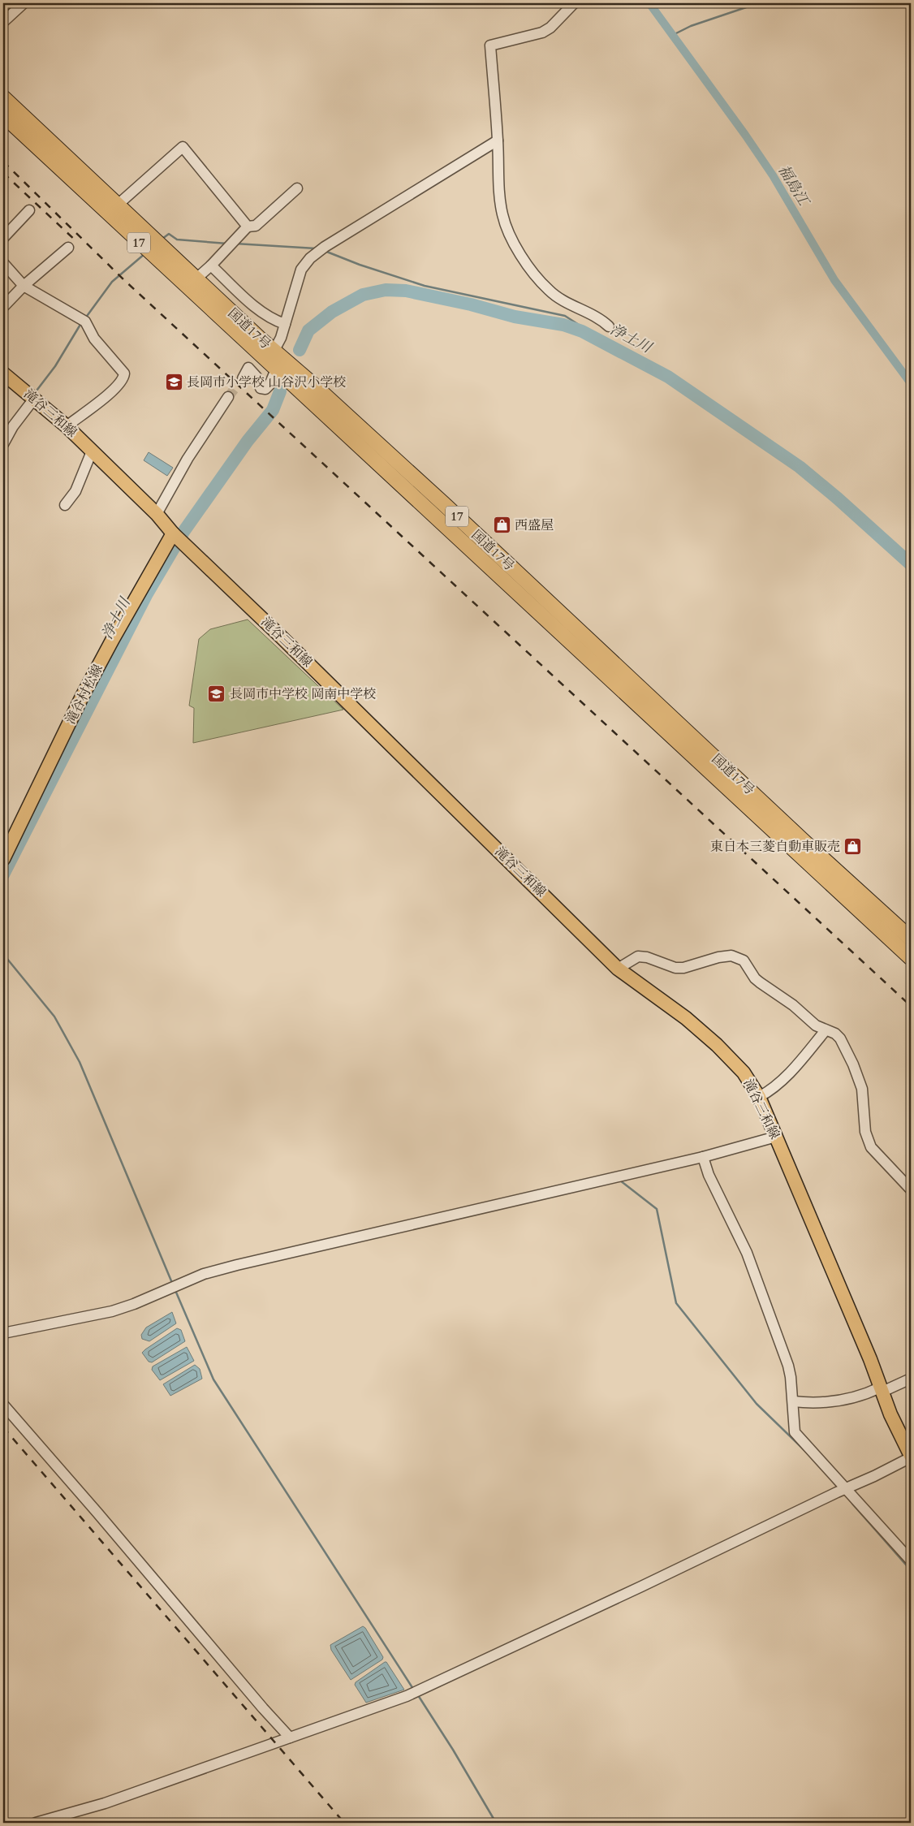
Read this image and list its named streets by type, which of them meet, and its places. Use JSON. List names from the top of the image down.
{
  "streets": {
    "highway": ["17", "国道17号"],
    "main road": ["滝谷三和線", "滝谷村松線"]
  },
  "crossings": [
    ["滝谷三和線", "滝谷村松線"]
  ],
  "water": ["福島江", "浄土川"],
  "places": {
    "school or university": ["長岡市小学校 山谷沢小学校", "長岡市中学校 岡南中学校"],
    "shop": ["西盛屋", "東日本三菱自動車販売"]
  }
}
